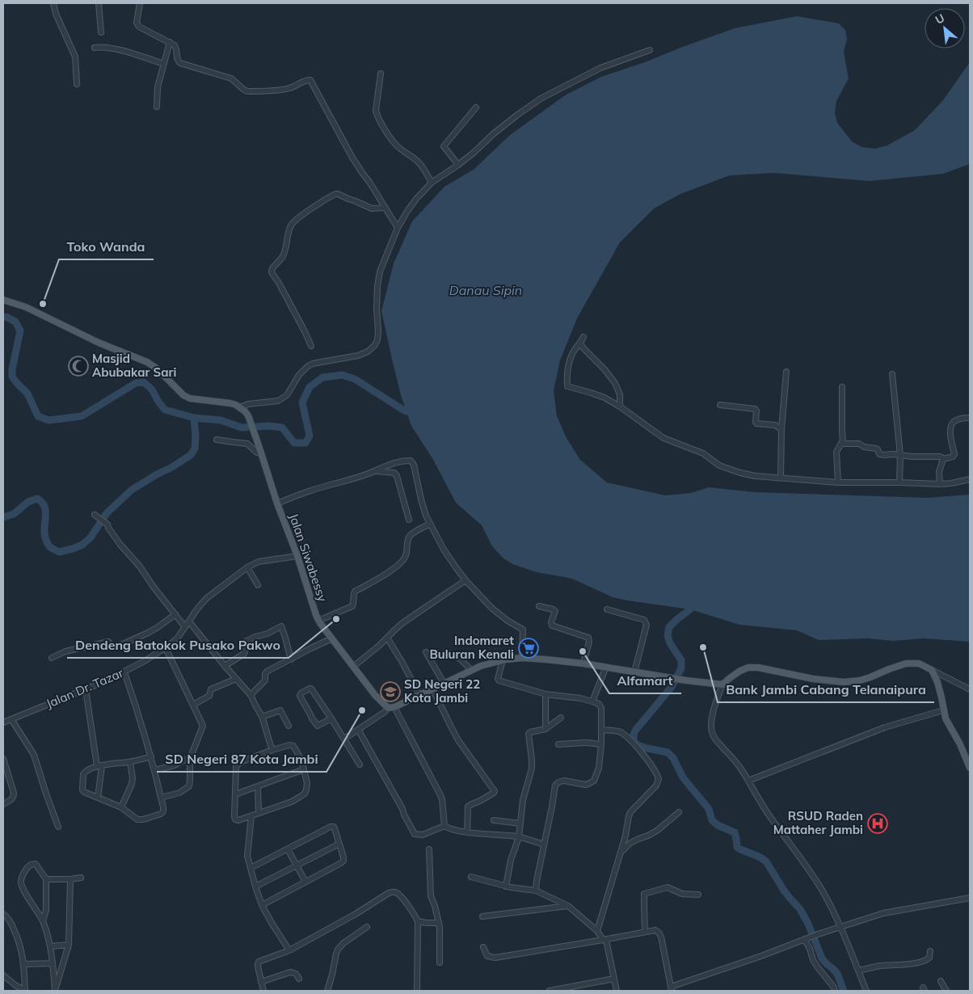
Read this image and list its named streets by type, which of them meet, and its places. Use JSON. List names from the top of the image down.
{
  "streets": {
    "main road": ["Jalan Siwabessy"],
    "street": ["Jalan Dr. Tazar"]
  },
  "crossings": [
    ["Jalan Siwabessy", "Jalan Dr. Tazar"]
  ],
  "water": ["Danau Sipin"],
  "places": {
    "other": [
      "Toko Wanda",
      "Dendeng Batokok Pusako Pakwo",
      "Bank Jambi Cabang Telanaipura",
      "Alfamart",
      "SD Negeri 87 Kota Jambi"
    ],
    "mosque": ["Masjid Abubakar Sari"],
    "supermarket": ["Indomaret Buluran Kenali"],
    "school or university": ["SD Negeri 22 Kota Jambi"],
    "hospital": ["RSUD Raden Mattaher Jambi"]
  },
  "north": "top left"
}
